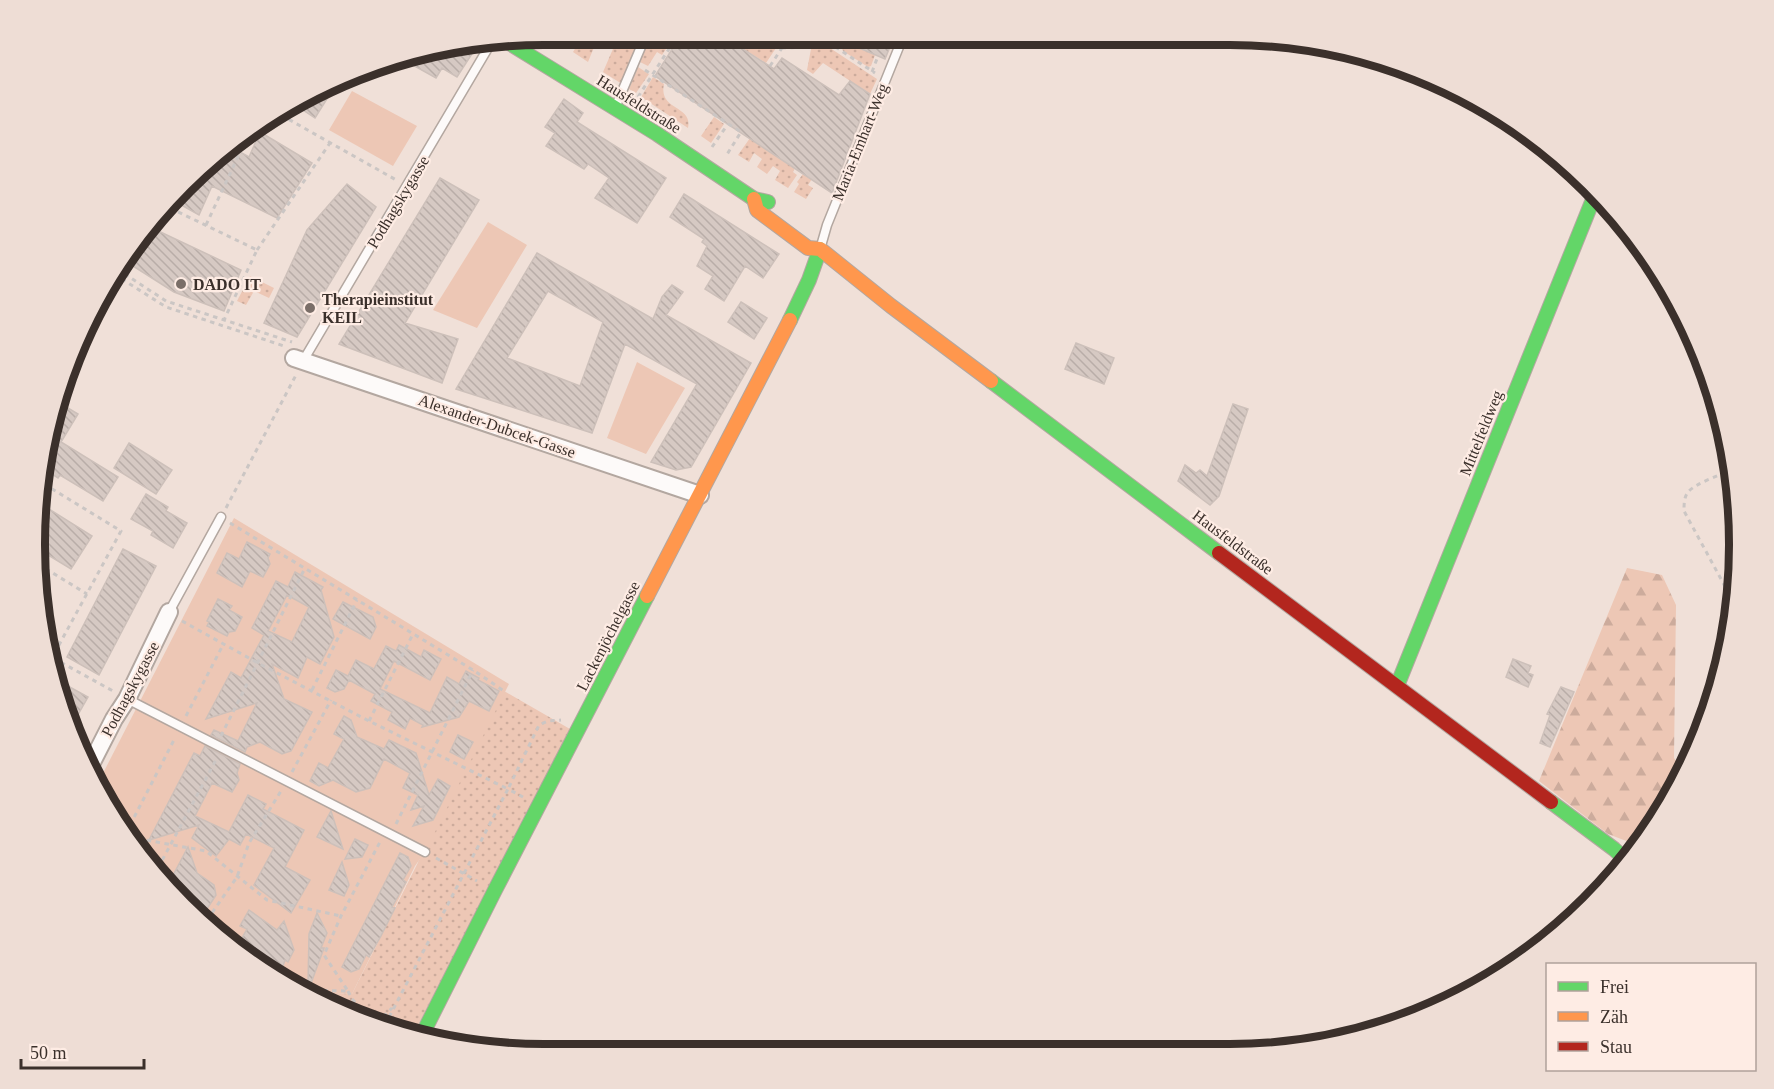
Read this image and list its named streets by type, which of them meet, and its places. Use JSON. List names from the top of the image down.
{
  "streets": {
    "street": [
      "Hausfeldstraße",
      "Podhagskygasse",
      "Alexander-Dubcek-Gasse",
      "Mittelfeldweg",
      "Lackenjöchelgasse"
    ],
    "lane": ["Maria-Emhart-Weg"]
  },
  "crossings": [
    ["Hausfeldstraße", "Maria-Emhart-Weg"],
    ["Hausfeldstraße", "Mittelfeldweg"],
    ["Hausfeldstraße", "Lackenjöchelgasse"],
    ["Maria-Emhart-Weg", "Lackenjöchelgasse"],
    ["Podhagskygasse", "Alexander-Dubcek-Gasse"],
    ["Alexander-Dubcek-Gasse", "Lackenjöchelgasse"]
  ],
  "places": ["DADO IT", "Therapieinstitut KEIL"],
  "legend": ["Frei", "Zäh", "Stau"],
  "scale_bar": "50 m"
}
